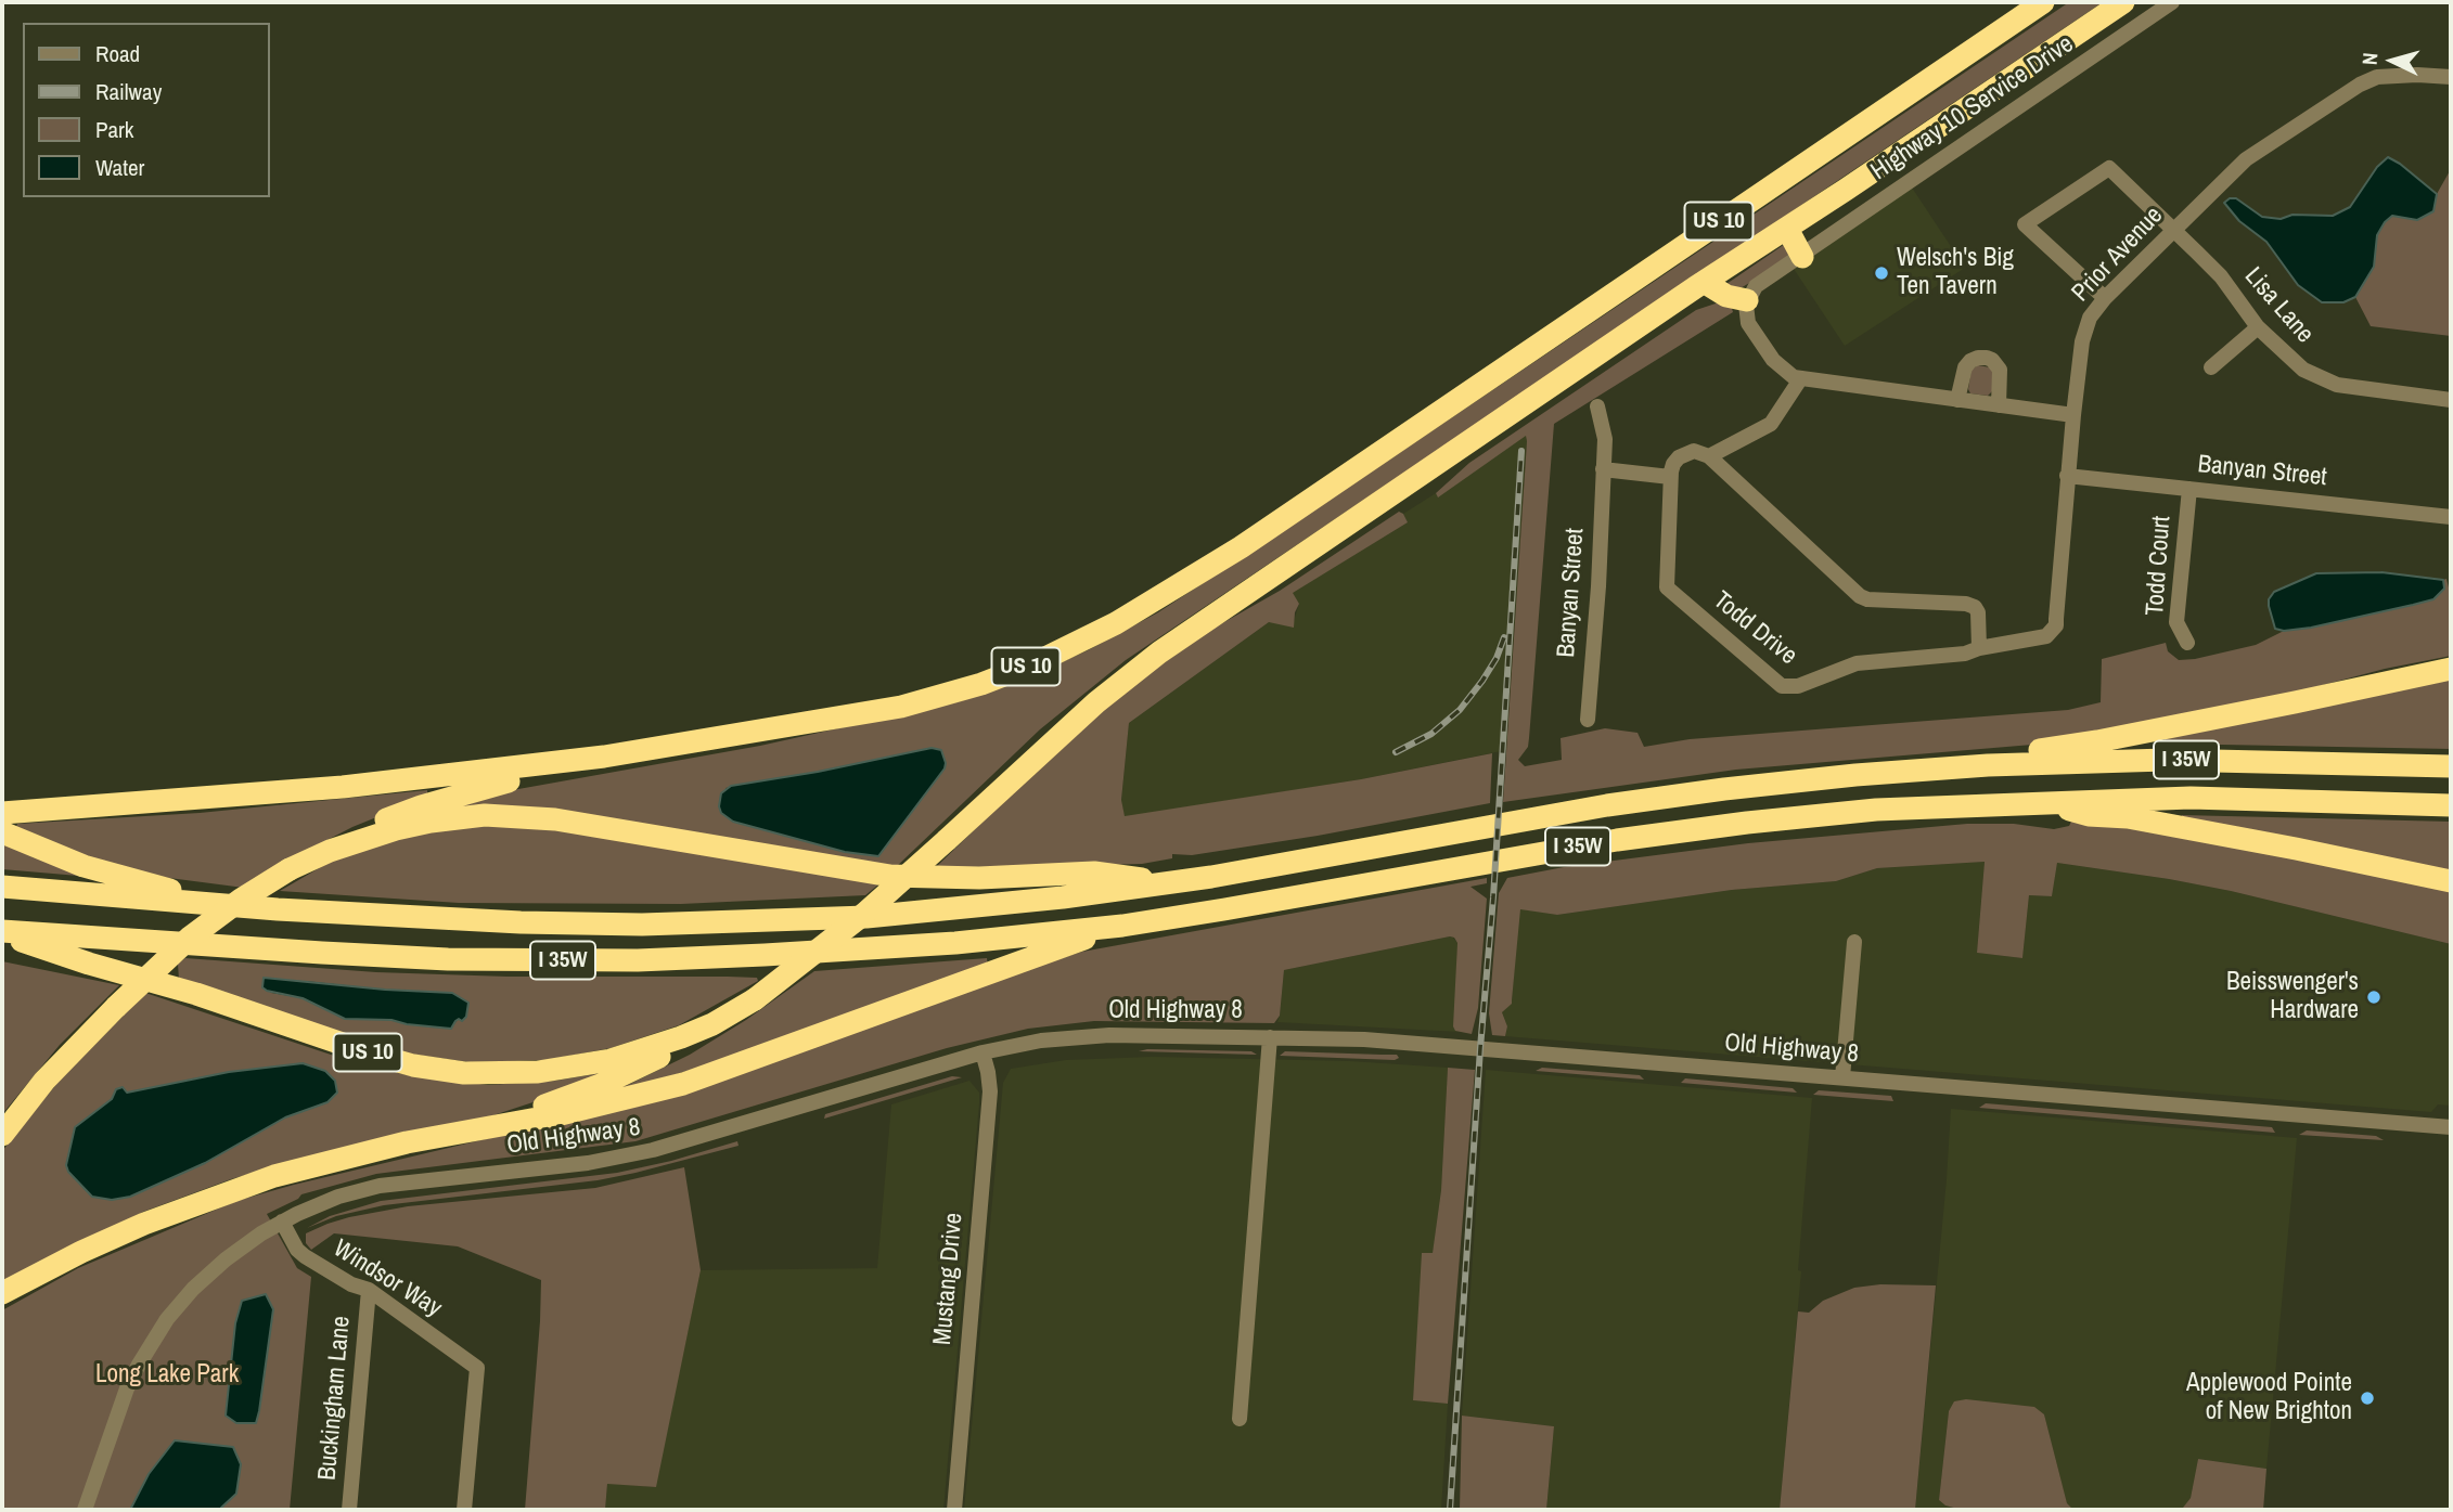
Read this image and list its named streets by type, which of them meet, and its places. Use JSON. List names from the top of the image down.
{
  "streets": {
    "highway": ["US 10", "I 35W"],
    "street": [
      "Highway 10 Service Drive",
      "Prior Avenue",
      "Lisa Lane",
      "Banyan Street",
      "Todd Court",
      "Todd Drive",
      "Old Highway 8",
      "Windsor Way",
      "Mustang Drive",
      "Buckingham Lane"
    ]
  },
  "crossings": [
    ["US 10", "I 35W"],
    ["Prior Avenue", "Lisa Lane"],
    ["Prior Avenue", "Todd Drive"],
    ["Banyan Street", "Todd Court"],
    ["Banyan Street", "Todd Drive"],
    ["Old Highway 8", "Windsor Way"],
    ["Old Highway 8", "Mustang Drive"],
    ["Windsor Way", "Buckingham Lane"]
  ],
  "parks": ["Long Lake Park"],
  "places": ["Welsch's Big Ten Tavern", "Beisswenger's Hardware", "Applewood Pointe of New Brighton"],
  "legend": [
    "Road",
    "Railway",
    "Park",
    "Water"
  ],
  "north": "left"
}
